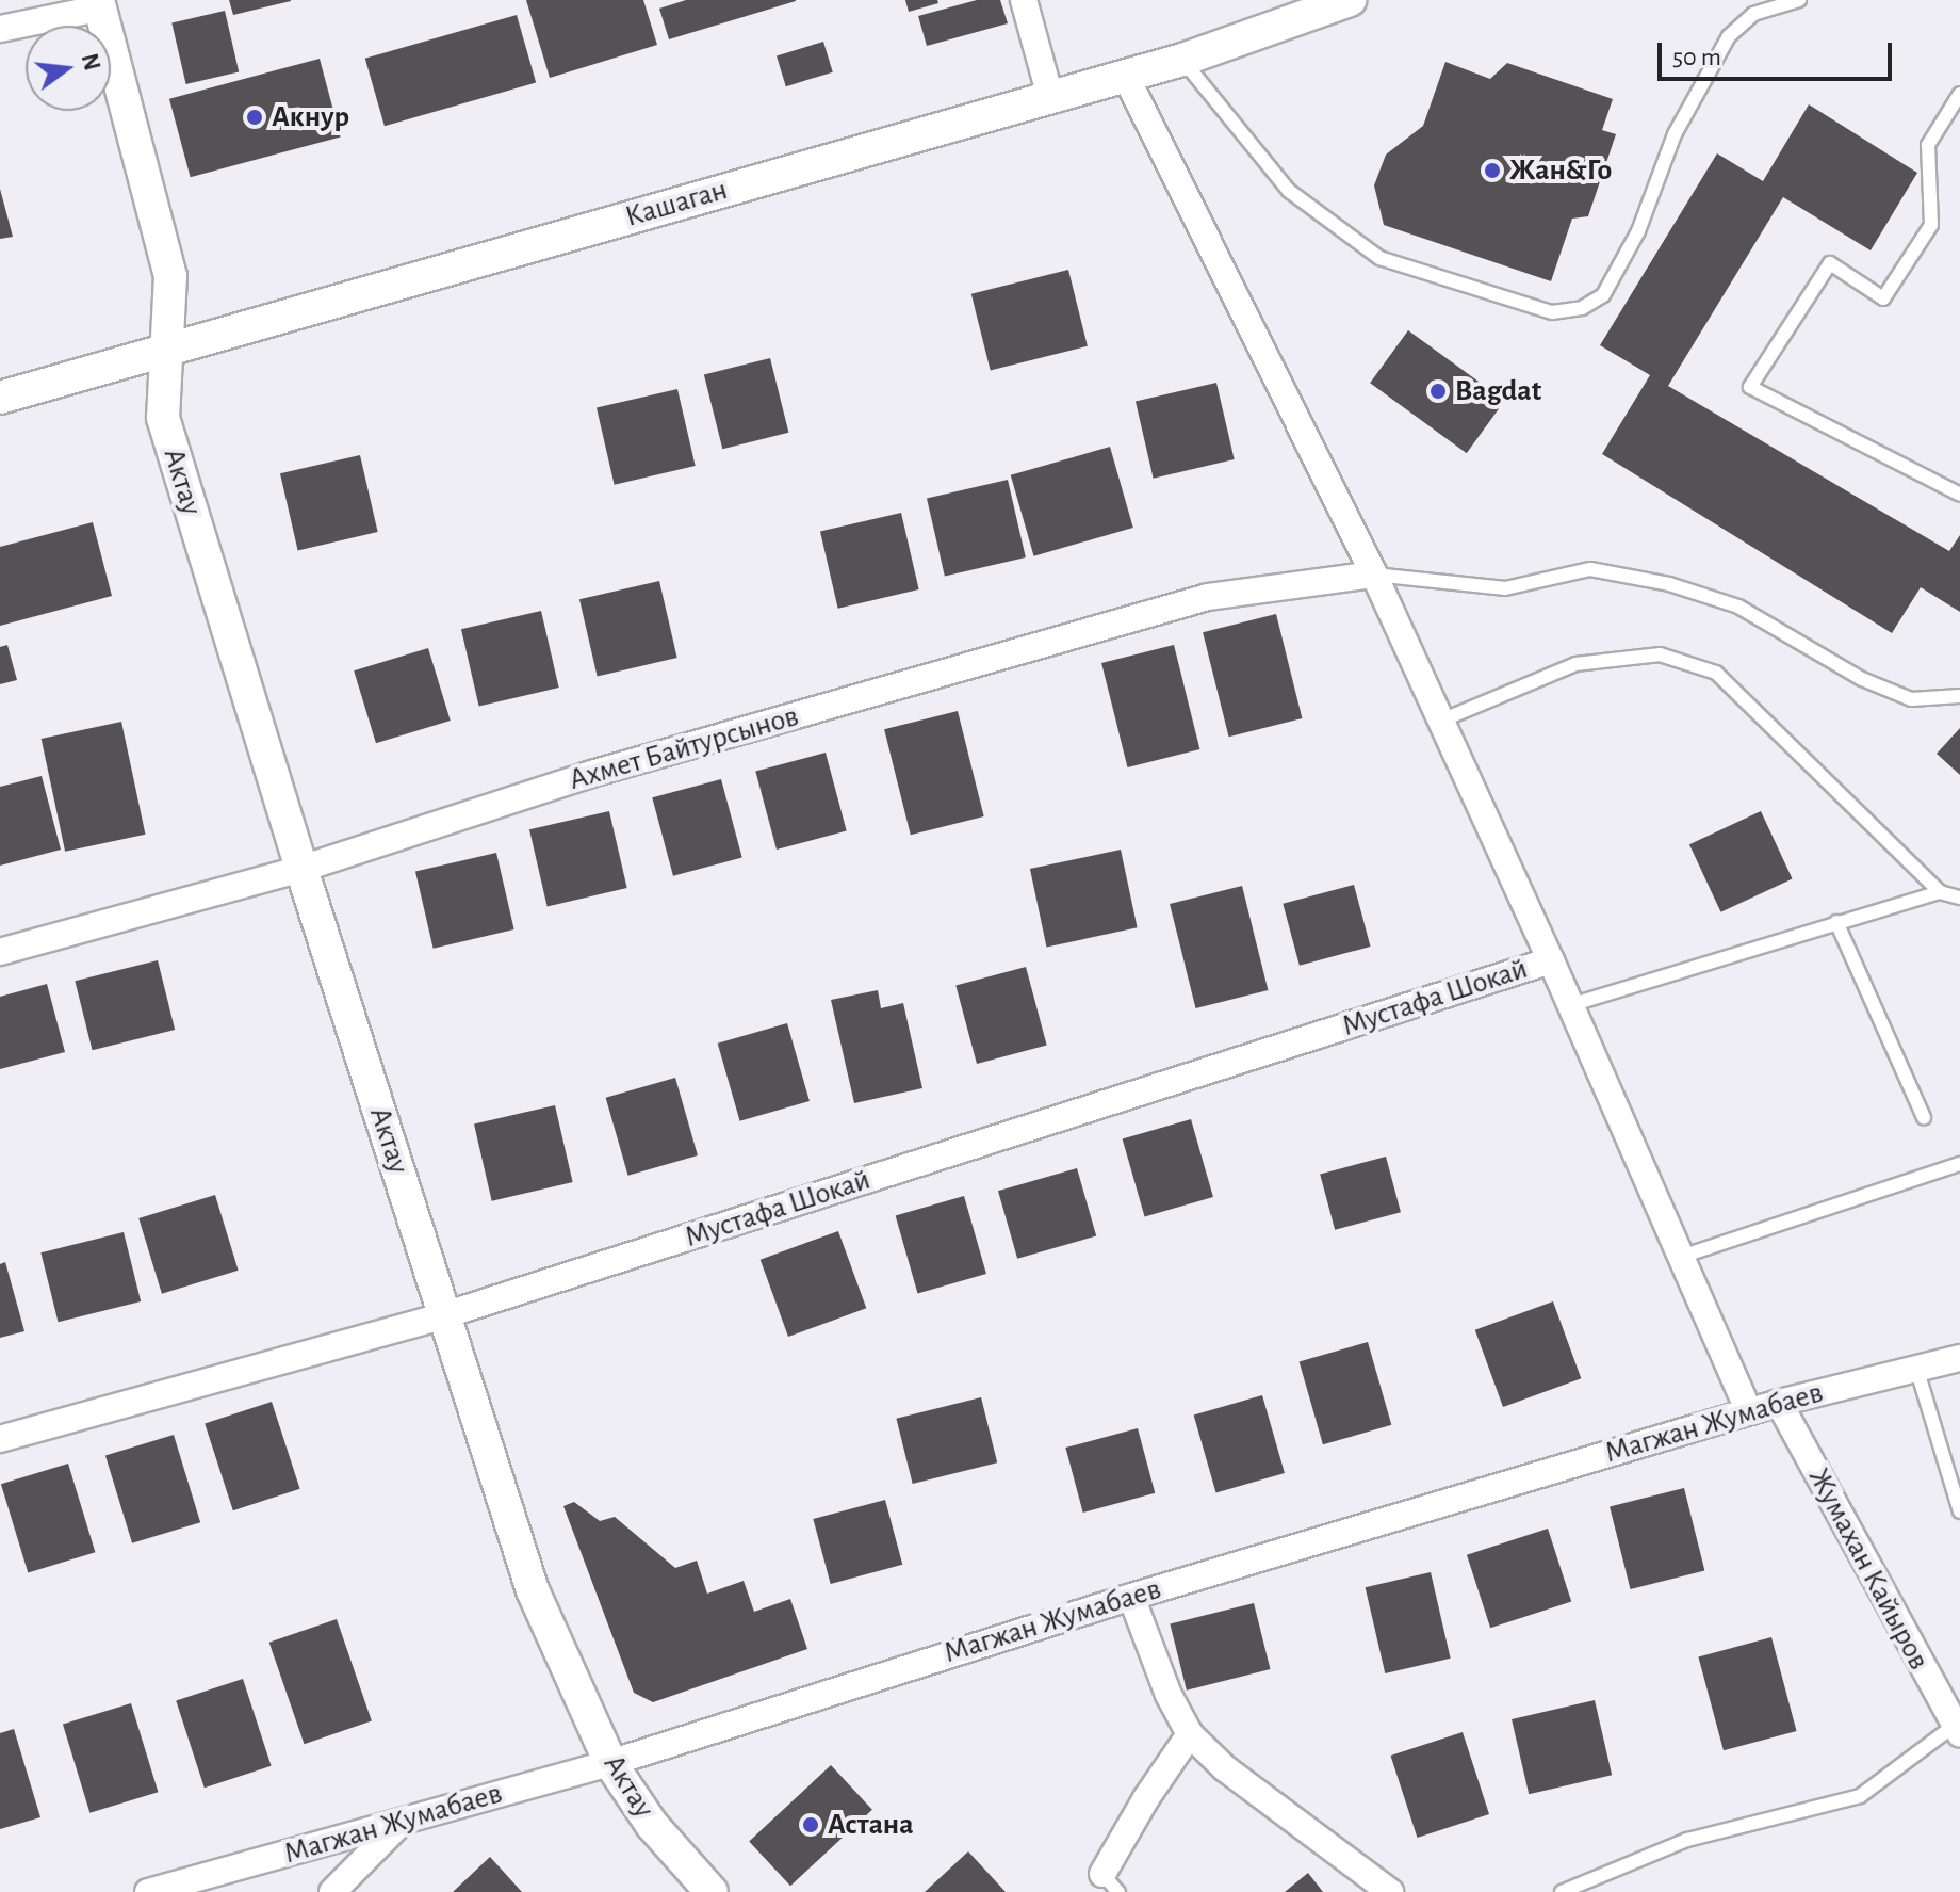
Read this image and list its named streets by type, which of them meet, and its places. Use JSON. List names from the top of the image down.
{
  "streets": {
    "street": [
      "Кашаган",
      "Актау",
      "Ахмет Байтурсынов",
      "Мустафа Шокай",
      "Магжан Жумабаев",
      "Жумахан Кайыров"
    ]
  },
  "crossings": [
    ["Кашаган", "Актау"],
    ["Актау", "Ахмет Байтурсынов"],
    ["Актау", "Мустафа Шокай"],
    ["Актау", "Магжан Жумабаев"],
    ["Магжан Жумабаев", "Жумахан Кайыров"]
  ],
  "places": [
    "Акнур",
    "Жан&Го",
    "Bagdat",
    "Астана"
  ],
  "scale_bar": "50 m",
  "north": "right"
}
